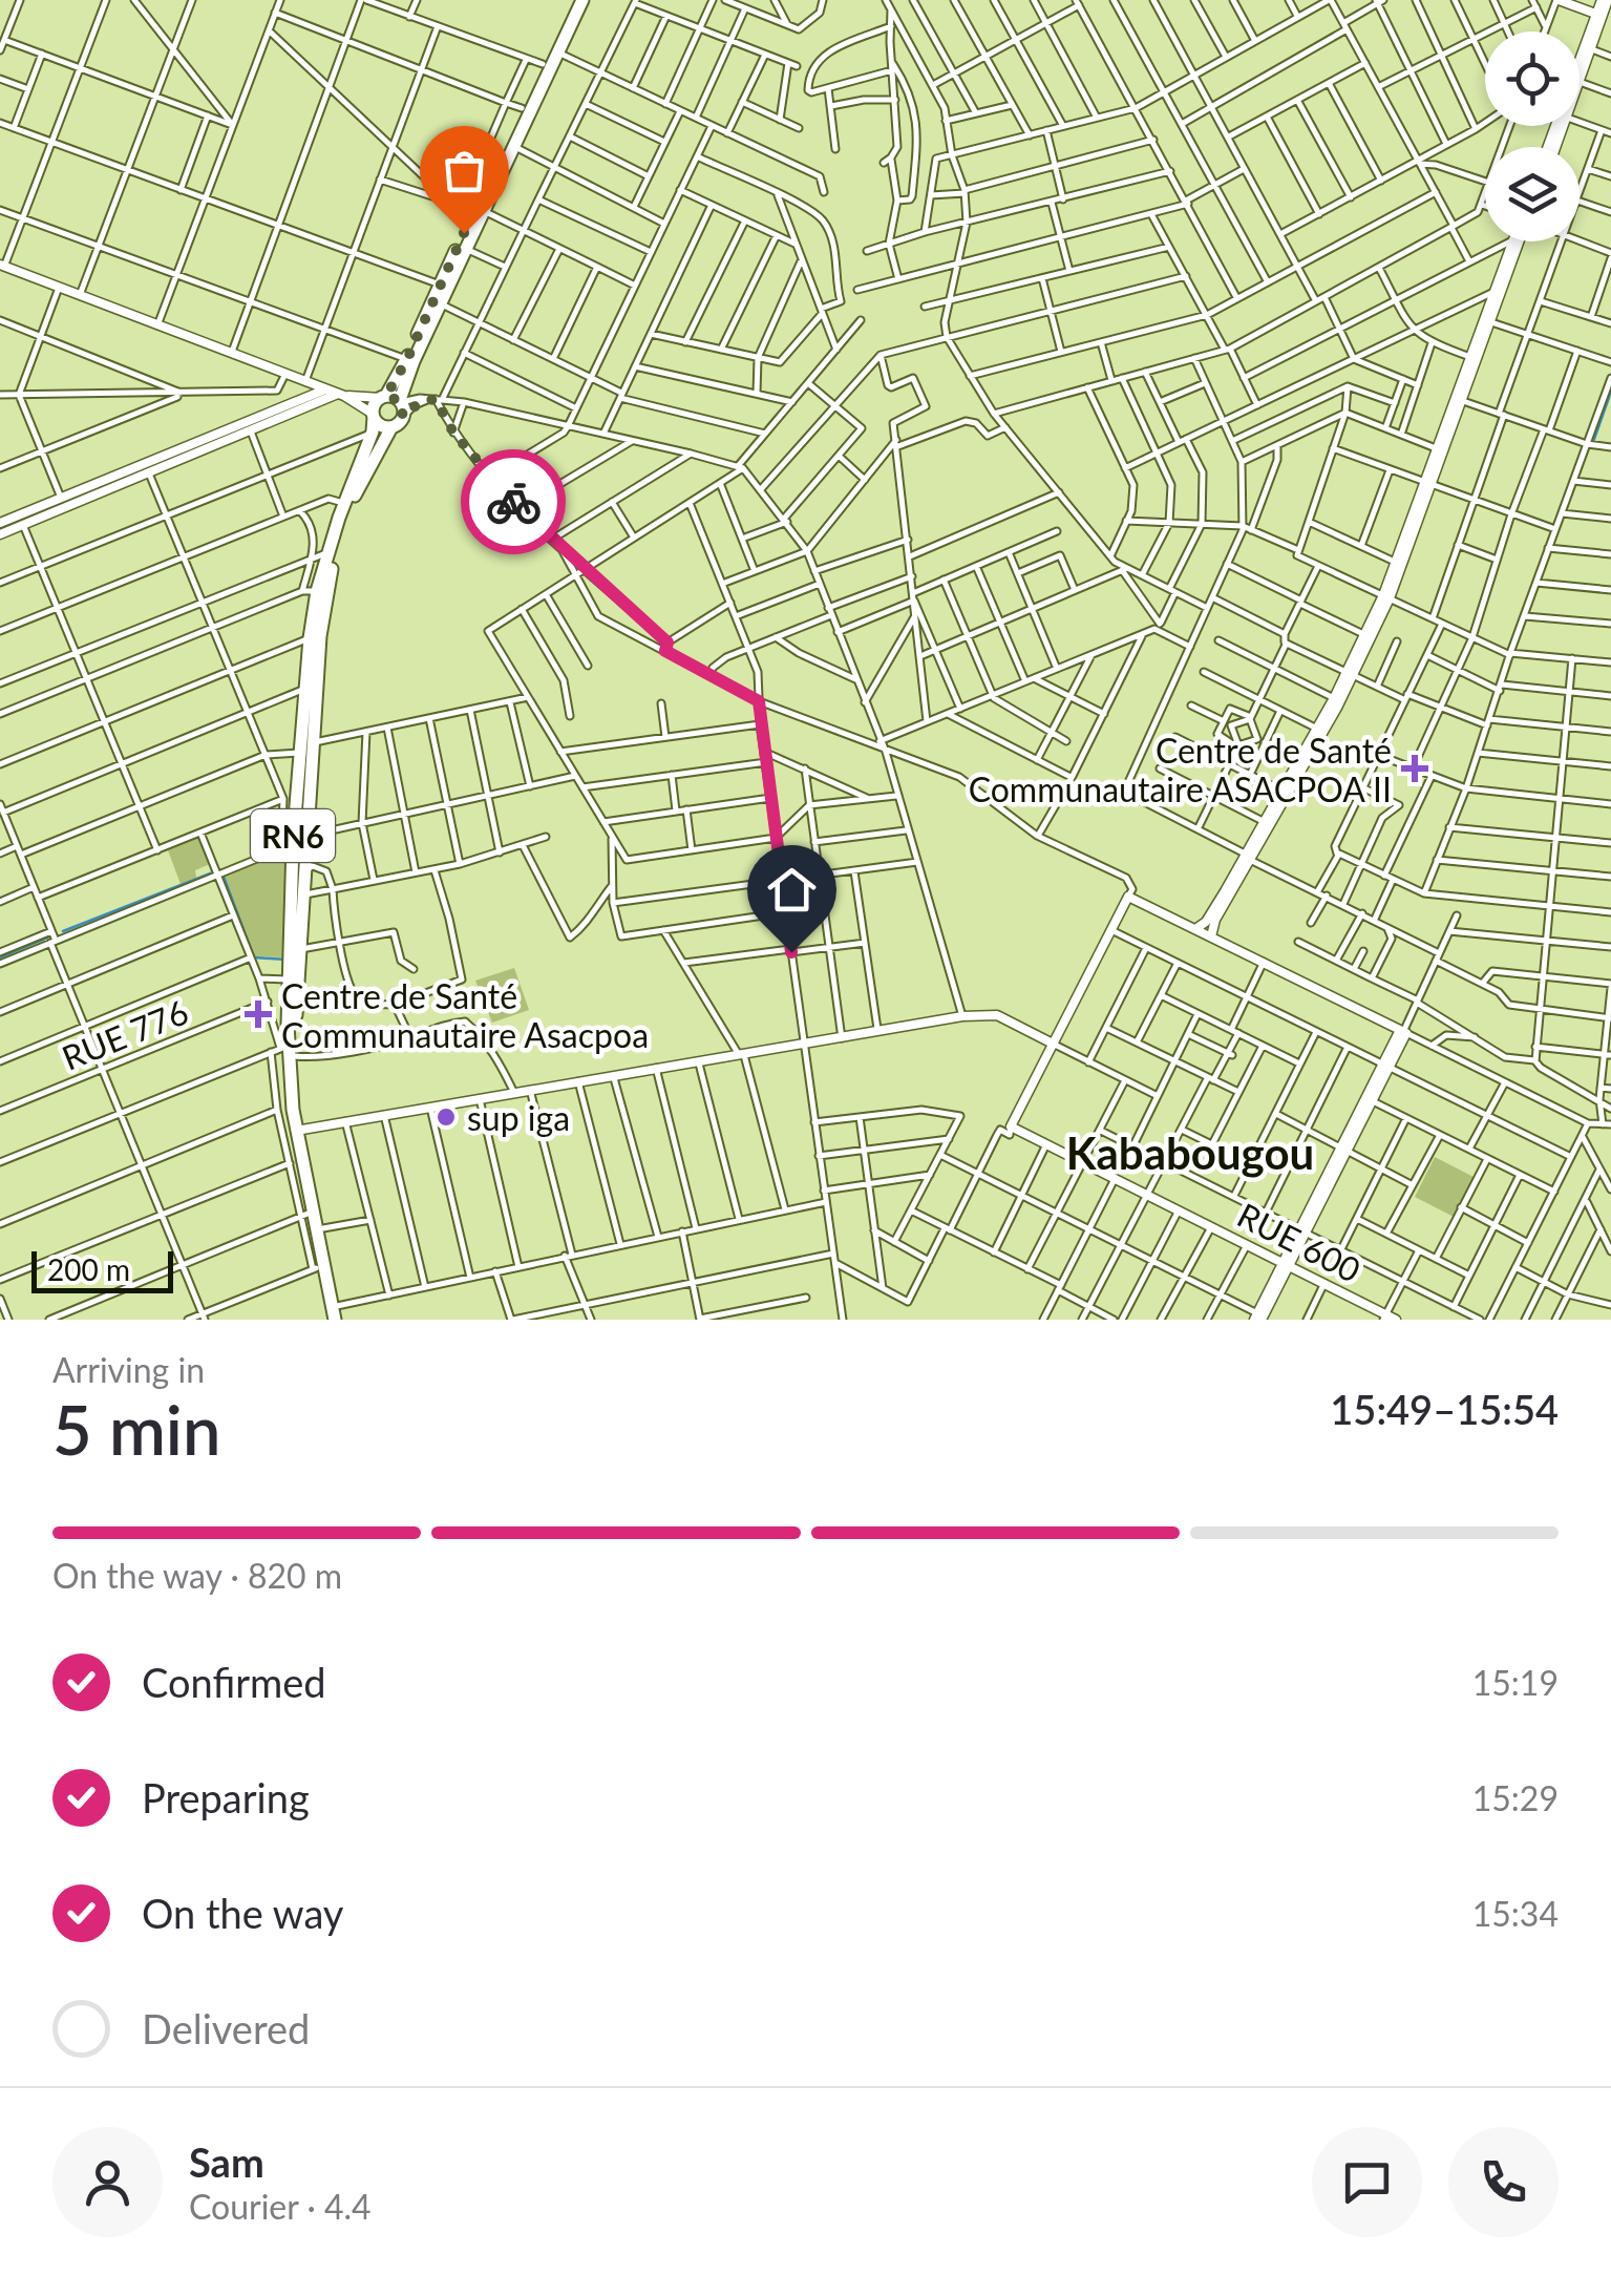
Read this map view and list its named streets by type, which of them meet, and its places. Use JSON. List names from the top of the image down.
{
  "streets": {
    "highway": ["RN6"],
    "street": ["RUE 776", "RUE 600"]
  },
  "districts": ["Kababougou"],
  "places": {
    "health": ["Centre de Santé Communautaire ASACPOA II", "Centre de Santé Communautaire Asacpoa"],
    "other": ["sup iga"]
  },
  "scale_bar": "200 m",
  "page": {
    "scale": "200 m",
    "heading": ["5 min", "Arriving in", "15:49–15:54"],
    "panel": ["Sam", "Courier · 4.4"],
    "bar": "On the way · 820 m",
    "list": [
      ["Confirmed", "15:19"],
      ["Preparing", "15:29"],
      ["On the way", "15:34"],
      "Delivered"
    ]
  }
}
